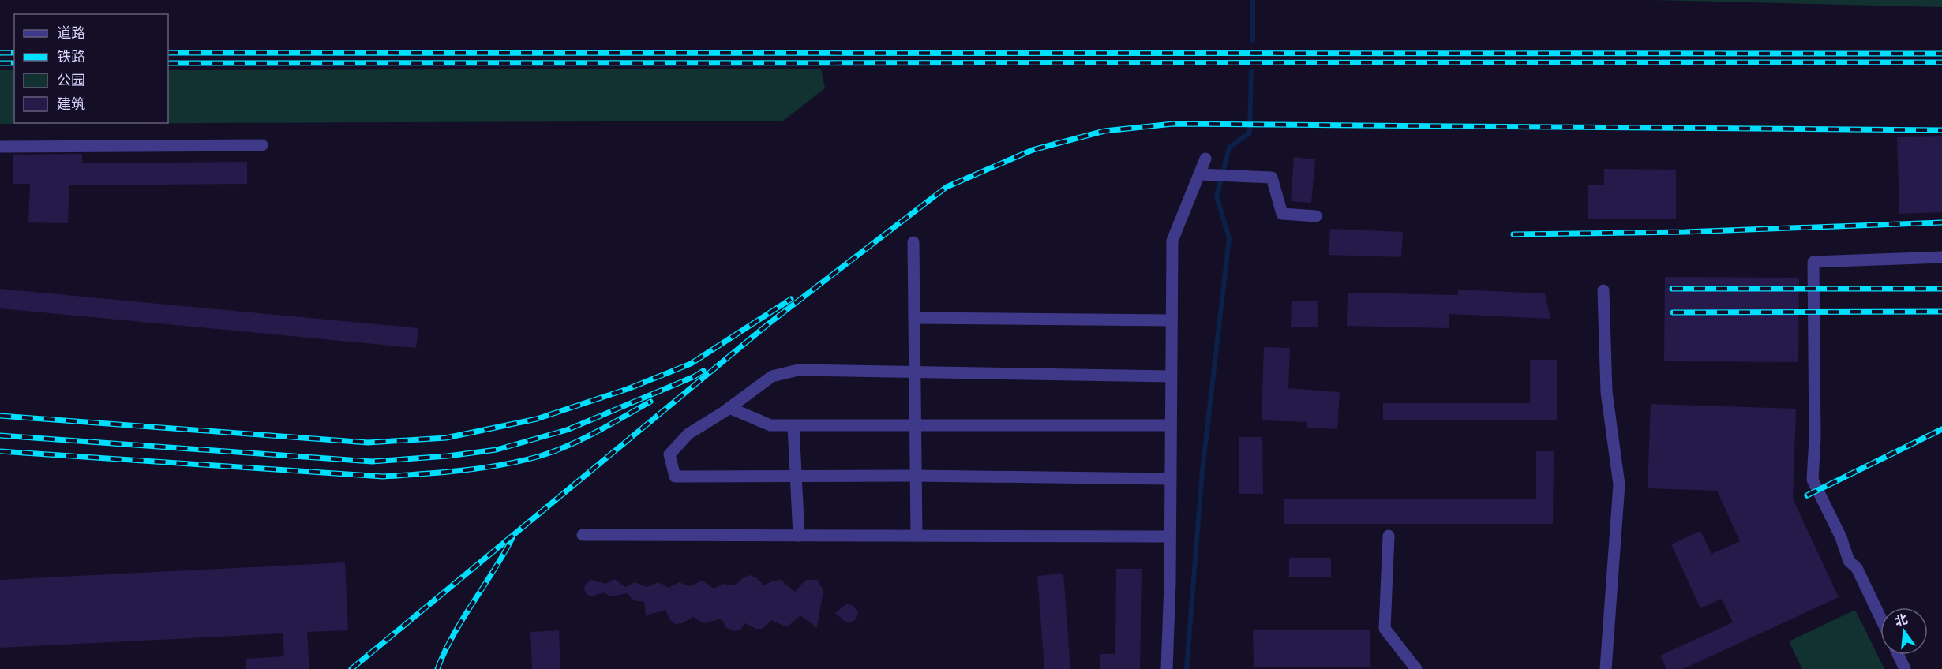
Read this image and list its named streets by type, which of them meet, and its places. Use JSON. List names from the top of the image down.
{
  "legend": [
    "道路",
    "铁路",
    "公园",
    "建筑"
  ],
  "north": "top"
}
